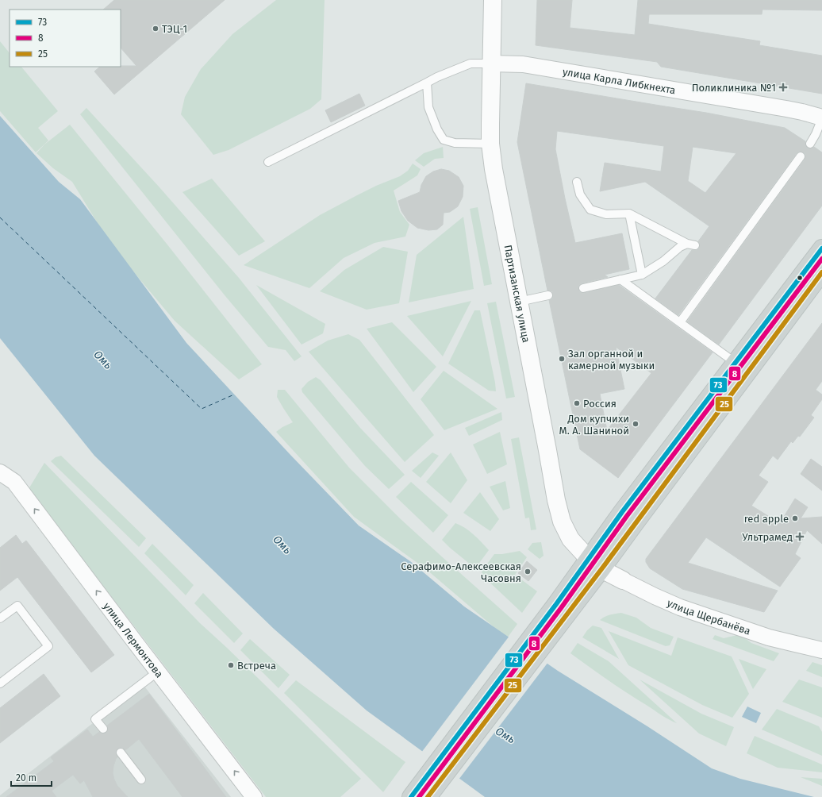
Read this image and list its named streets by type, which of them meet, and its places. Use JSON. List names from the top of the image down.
{
  "streets": {
    "street": [
      "улица Карла Либкнехта",
      "Партизанская улица",
      "улица Щербанёва",
      "улица Лермонтова"
    ]
  },
  "crossings": [
    ["улица Карла Либкнехта", "Партизанская улица"],
    ["Партизанская улица", "улица Щербанёва"]
  ],
  "one_way": ["улица Лермонтова"],
  "water": ["Омь"],
  "places": {
    "other": [
      "ТЭЦ-1",
      "Зал органной и камерной музыки",
      "Россия",
      "Дом купчихи М. А. Шаниной",
      "red apple",
      "Серафимо-Алексеевская Часовня",
      "Встреча"
    ],
    "health": ["Поликлиника №1", "Ультрамед"]
  },
  "lines": ["transit line 73", "transit line 8", "transit line 25"],
  "legend": ["73", "8", "25"],
  "scale_bar": "20 m"
}
